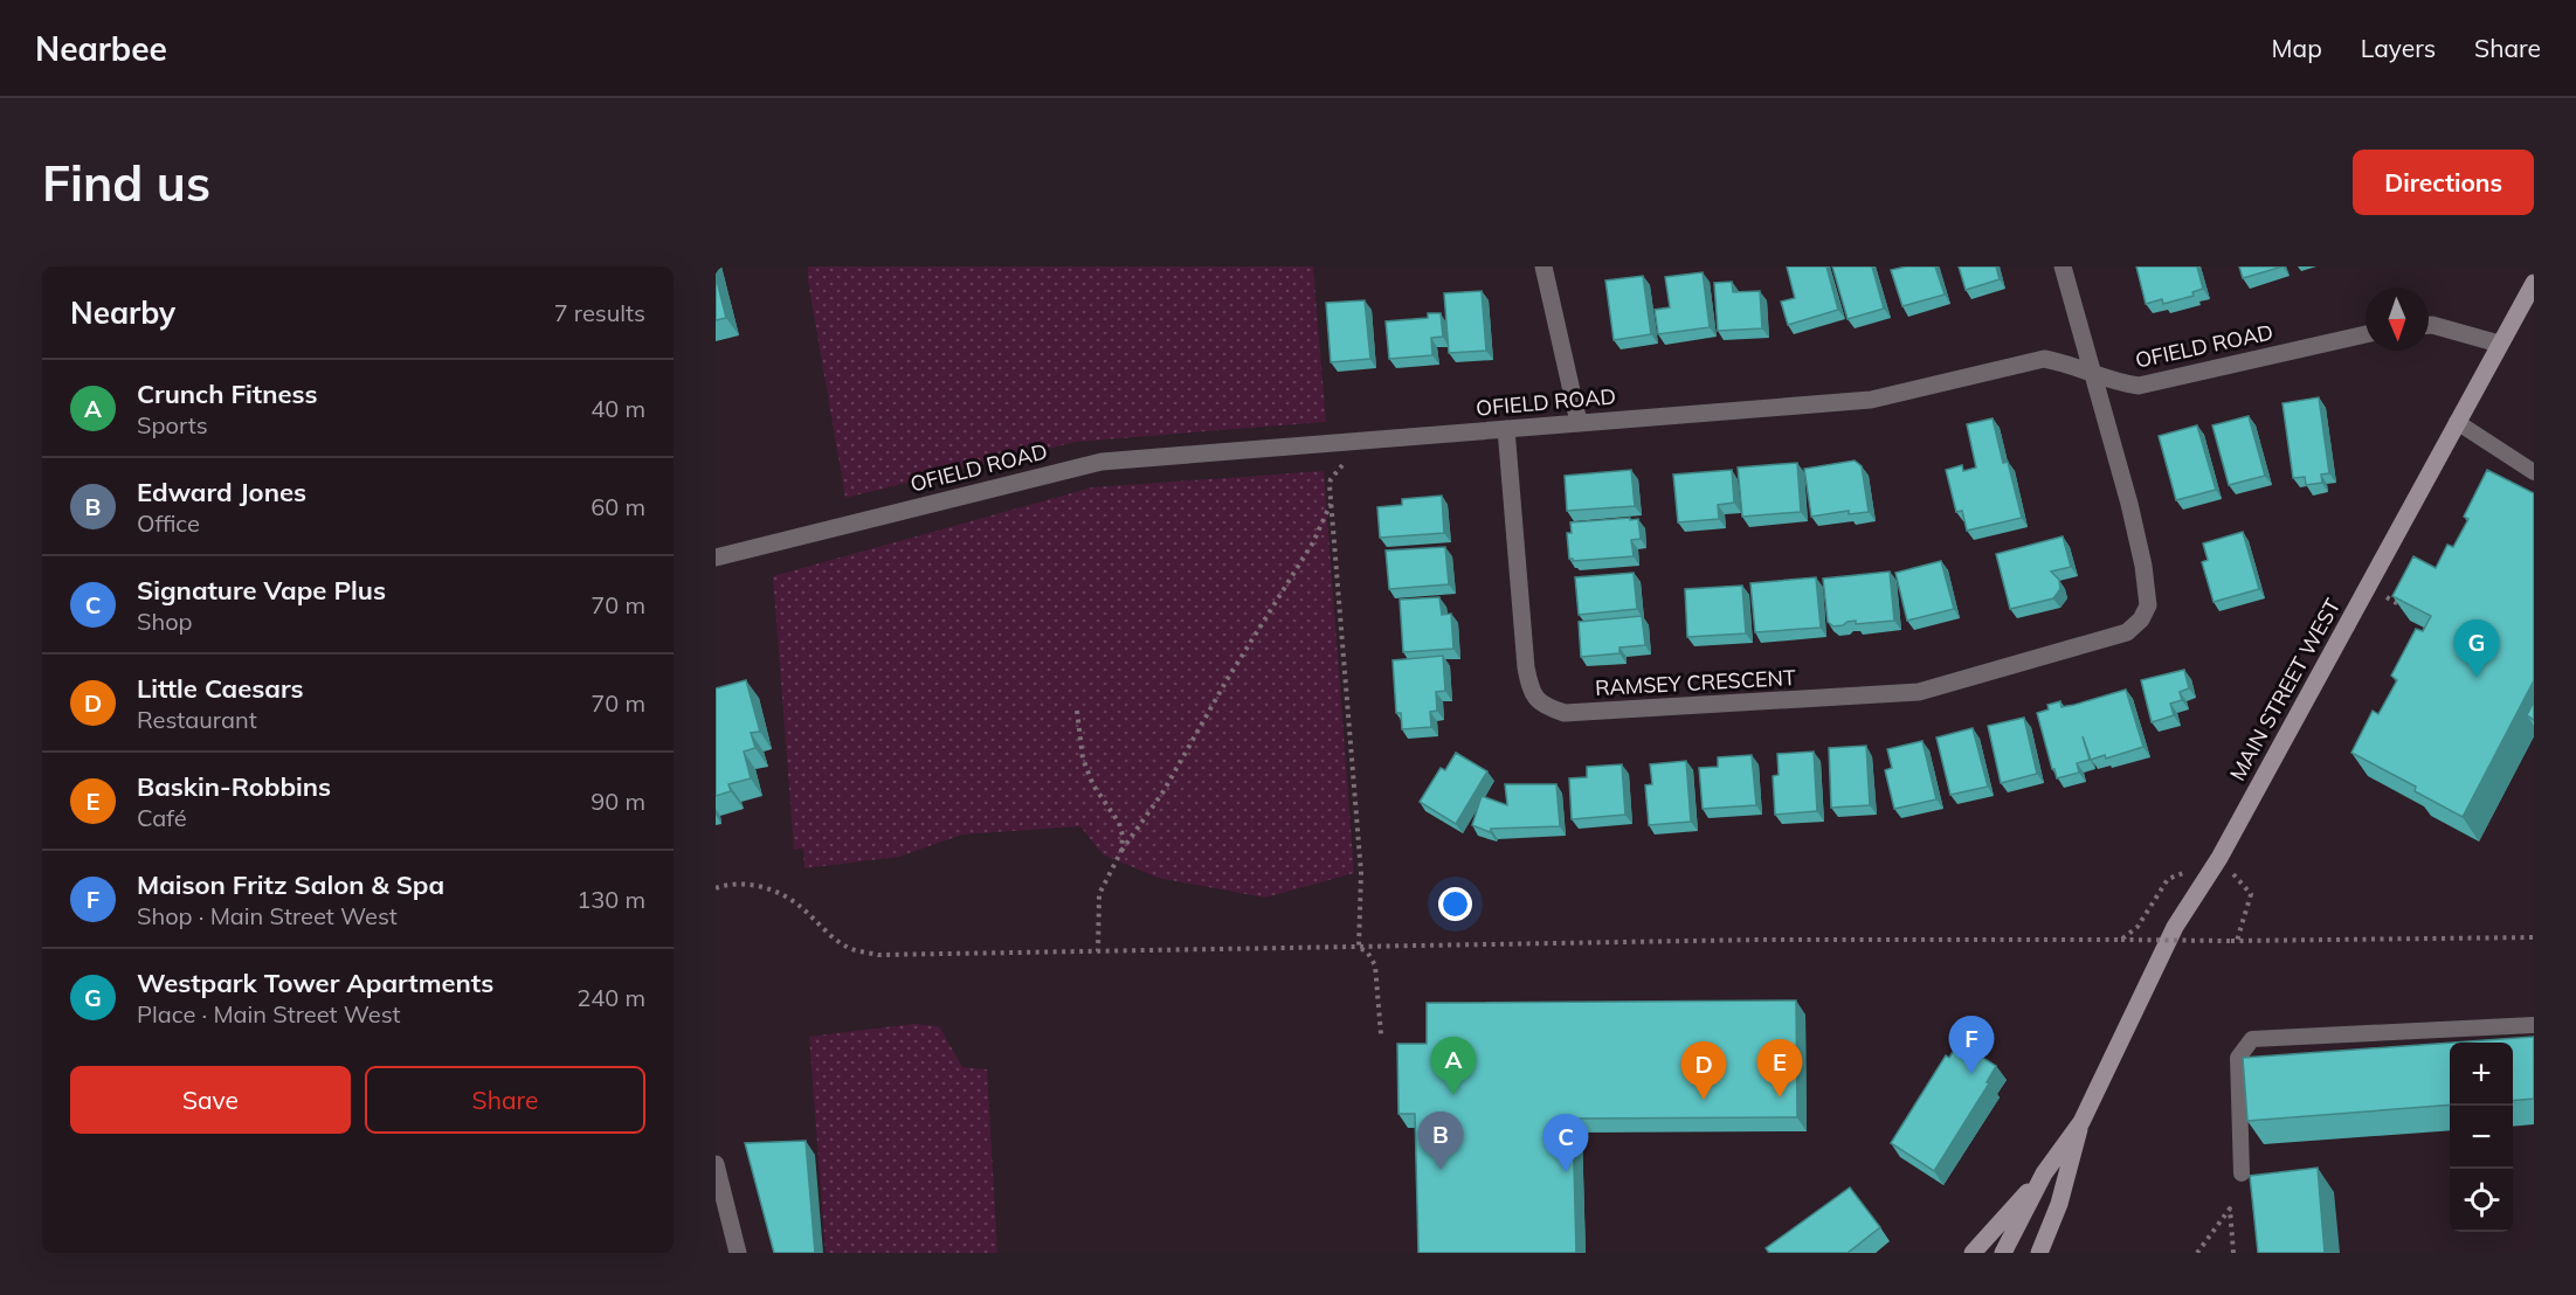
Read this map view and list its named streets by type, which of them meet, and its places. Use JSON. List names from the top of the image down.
{
  "streets": {
    "main road": ["MAIN STREET WEST"],
    "street": ["OFIELD ROAD", "RAMSEY CRESCENT"]
  },
  "crossings": [
    ["OFIELD ROAD", "RAMSEY CRESCENT"]
  ],
  "north": "bottom",
  "page": {
    "header": "Nearbee",
    "nav": ["Map", "Layers", "Share"],
    "buttons": [
      "Directions",
      ["Save", "Share"]
    ],
    "title": "Find us",
    "heading": ["Nearby", "7 results"],
    "list": [
      {
        "mark": "A",
        "name": "Crunch Fitness",
        "note": "Sports",
        "value": "40 m"
      },
      {
        "mark": "B",
        "name": "Edward Jones",
        "note": "Office",
        "value": "60 m"
      },
      {
        "mark": "C",
        "name": "Signature Vape Plus",
        "note": "Shop",
        "value": "70 m"
      },
      {
        "mark": "D",
        "name": "Little Caesars",
        "note": "Restaurant",
        "value": "70 m"
      },
      {
        "mark": "E",
        "name": "Baskin-Robbins",
        "note": "Café",
        "value": "90 m"
      },
      {
        "mark": "F",
        "name": "Maison Fritz Salon & Spa",
        "note": "Shop · Main Street West",
        "value": "130 m"
      },
      {
        "mark": "G",
        "name": "Westpark Tower Apartments",
        "note": "Place · Main Street West",
        "value": "240 m"
      }
    ],
    "pins": [
      "G",
      "F",
      "A",
      "E",
      "D",
      "B",
      "C"
    ],
    "map_buttons": ["+", "−"]
  }
}
